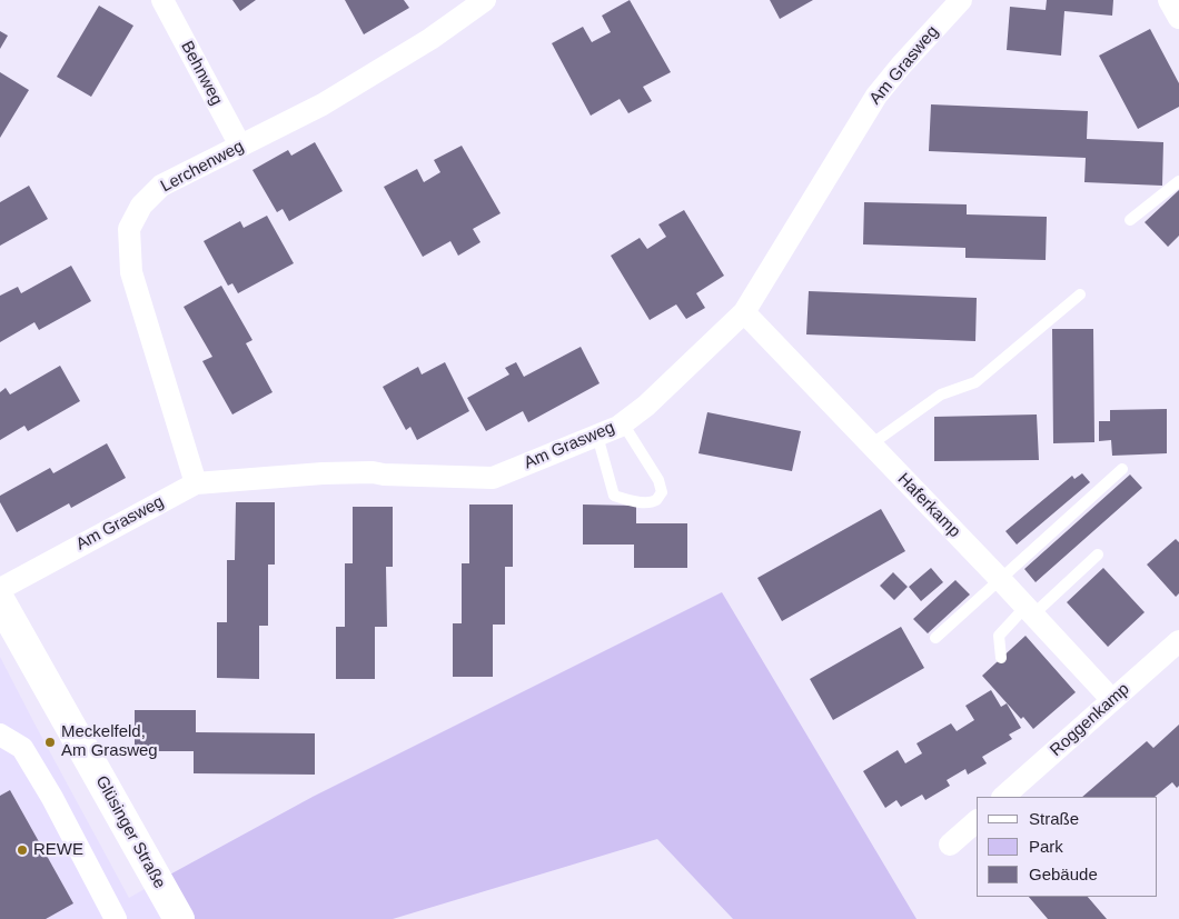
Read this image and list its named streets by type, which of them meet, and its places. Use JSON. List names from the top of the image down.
{
  "streets": {
    "main road": ["Glüsinger Straße"],
    "street": [
      "Am Grasweg",
      "Behnweg",
      "Lerchenweg",
      "Haferkamp",
      "Roggenkamp"
    ]
  },
  "crossings": [
    ["Am Grasweg", "Lerchenweg"],
    ["Am Grasweg", "Haferkamp"],
    ["Behnweg", "Lerchenweg"],
    ["Haferkamp", "Roggenkamp"]
  ],
  "places": ["Meckelfeld, Am Grasweg", "REWE"],
  "legend": ["Straße", "Park", "Gebäude"]
}
